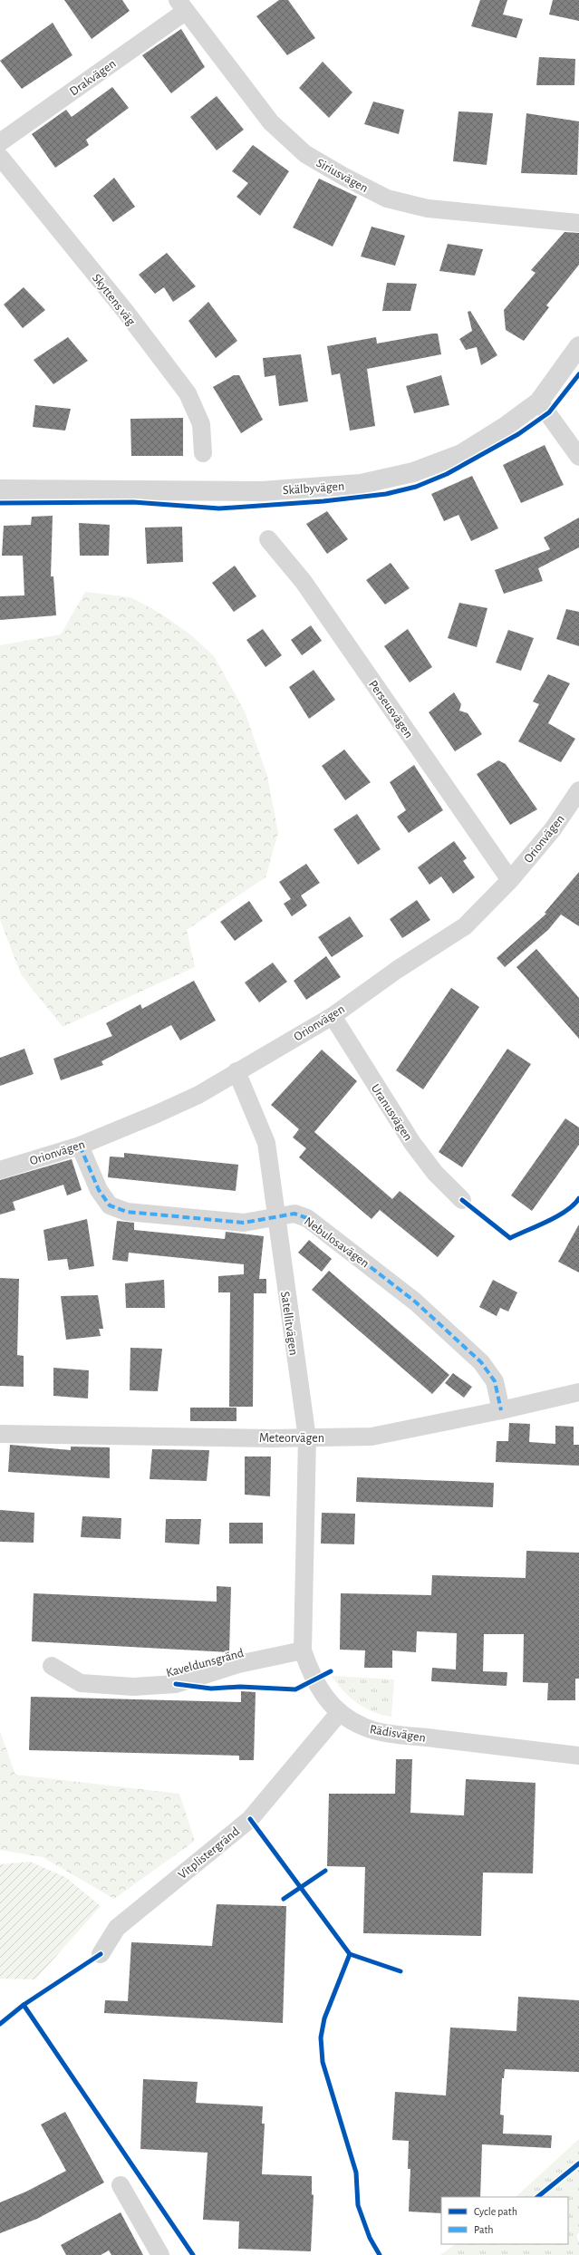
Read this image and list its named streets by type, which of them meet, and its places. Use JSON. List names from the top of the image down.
{
  "streets": {
    "street": [
      "Drakvägen",
      "Siriusvägen",
      "Skyttens väg",
      "Skälbyvägen",
      "Perseusvägen",
      "Orionvägen",
      "Uranusvägen",
      "Nebulosavägen",
      "Satellitvägen",
      "Meteorvägen",
      "Kaveldunsgränd",
      "Rädisvägen",
      "Vitplistergränd"
    ]
  },
  "crossings": [
    ["Drakvägen", "Siriusvägen"],
    ["Perseusvägen", "Orionvägen"],
    ["Orionvägen", "Uranusvägen"],
    ["Orionvägen", "Nebulosavägen"],
    ["Orionvägen", "Satellitvägen"],
    ["Nebulosavägen", "Satellitvägen"],
    ["Nebulosavägen", "Meteorvägen"],
    ["Satellitvägen", "Meteorvägen"],
    ["Satellitvägen", "Rädisvägen"],
    ["Kaveldunsgränd", "Rädisvägen"],
    ["Rädisvägen", "Vitplistergränd"]
  ],
  "legend": ["Cycle path", "Path"]
}
